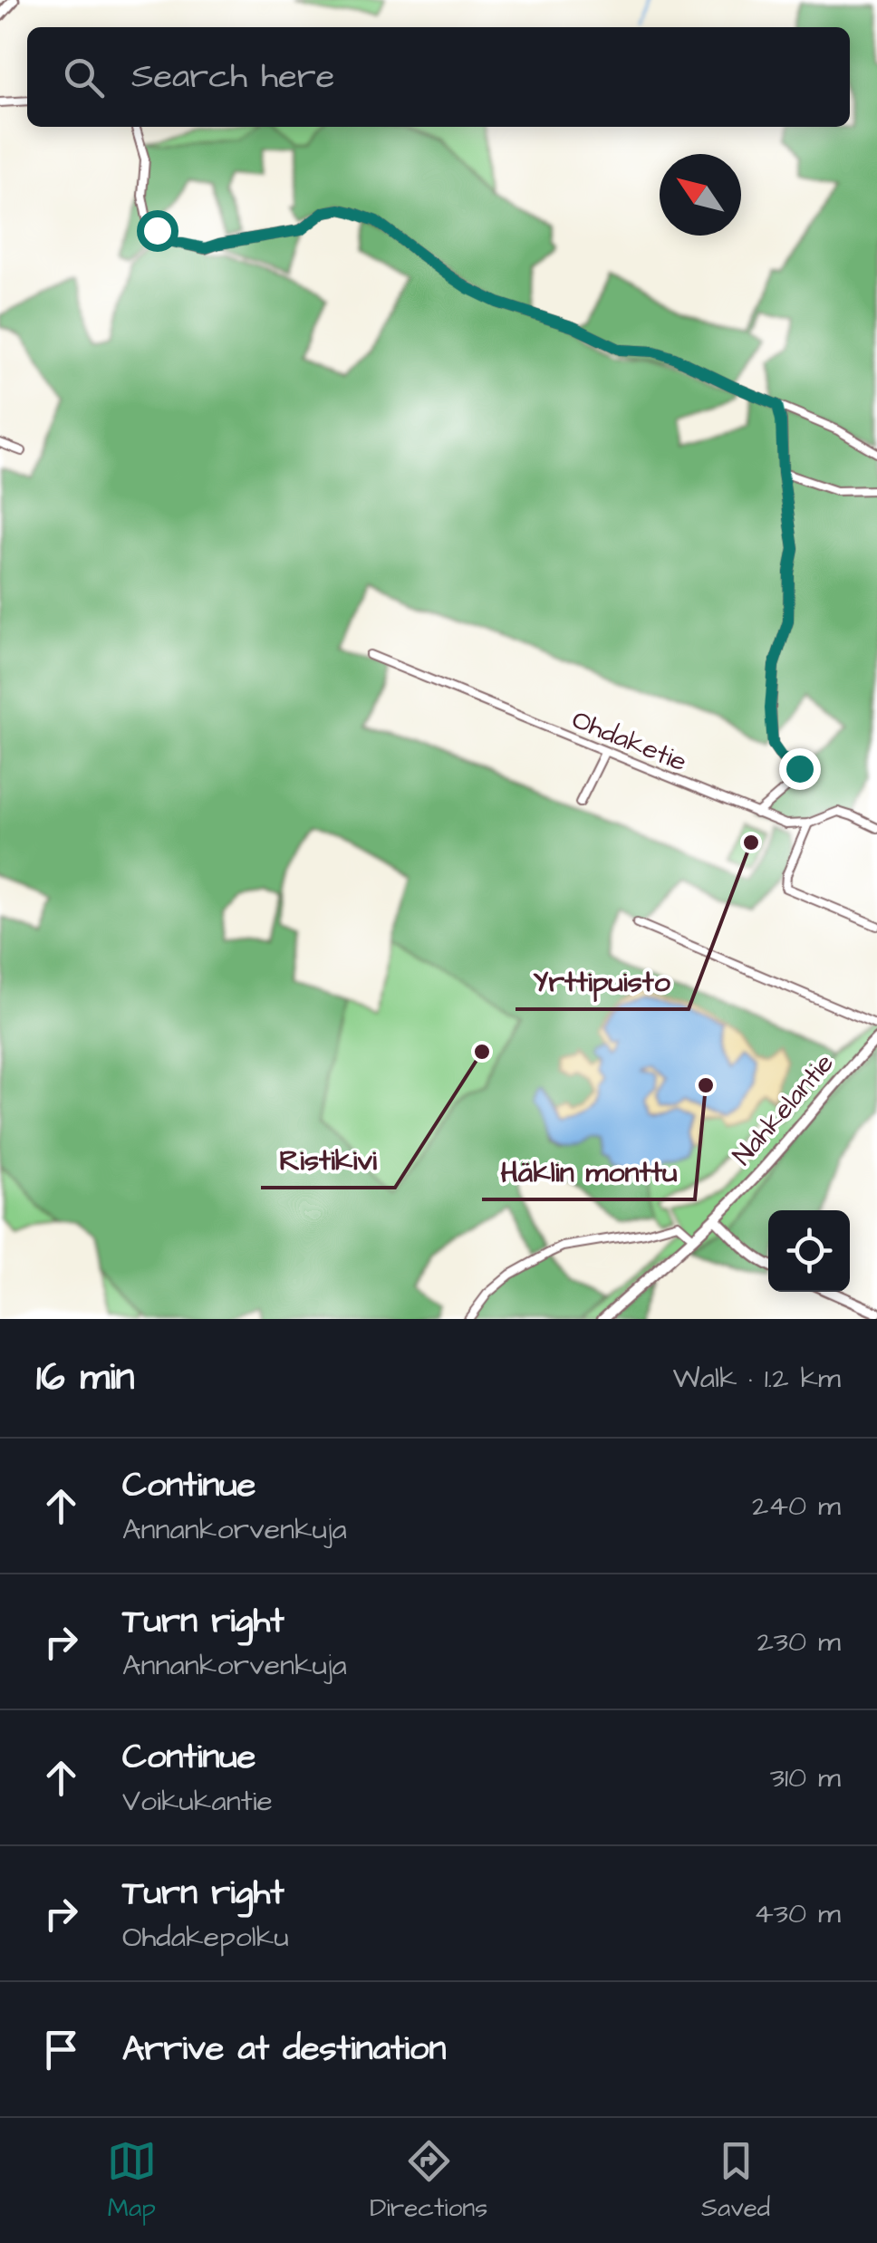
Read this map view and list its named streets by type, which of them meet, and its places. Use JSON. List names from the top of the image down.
{
  "streets": {
    "main road": ["Nahkelantie"],
    "street": ["Ohdaketie"]
  },
  "places": ["Yrttipuisto", "Ristikivi", "Häklin monttu"],
  "north": "top left",
  "page": {
    "search": "Search here",
    "heading": ["16 min", "Walk · 1.2 km"],
    "list": [
      ["Continue", "Annankorvenkuja", "240 m"],
      ["Turn right", "Annankorvenkuja", "230 m"],
      ["Continue", "Voikukantie", "310 m"],
      ["Turn right", "Ohdakepolku", "430 m"],
      "Arrive at destination"
    ],
    "nav": ["Map", "Directions", "Saved"]
  }
}
